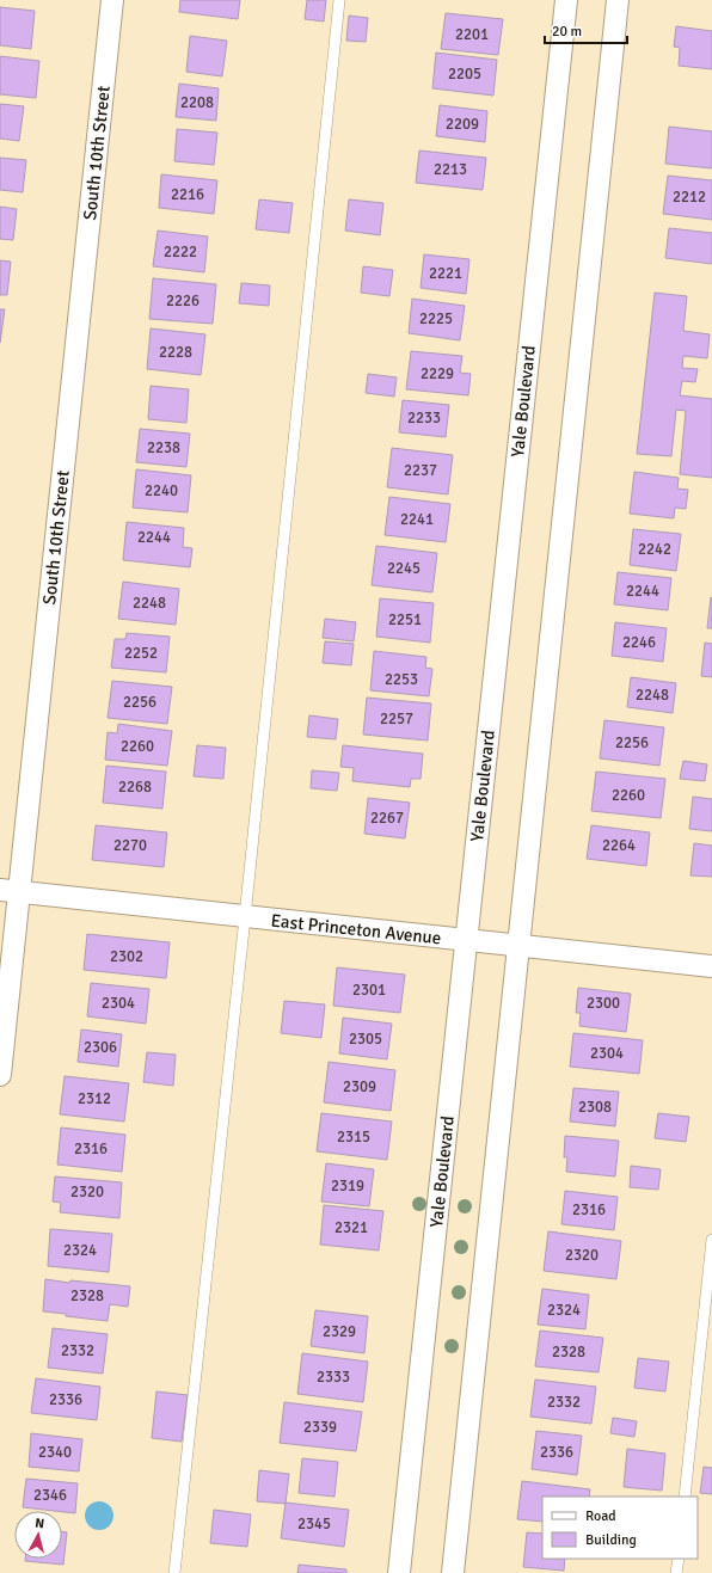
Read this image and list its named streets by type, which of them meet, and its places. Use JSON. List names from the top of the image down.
{
  "streets": {
    "street": ["South 10th Street", "Yale Boulevard", "East Princeton Avenue"]
  },
  "crossings": [
    ["South 10th Street", "East Princeton Avenue"],
    ["Yale Boulevard", "East Princeton Avenue"]
  ],
  "house_numbers": [
    "2201",
    "2205",
    "2208",
    "2209",
    "2213",
    "2216",
    "2212",
    "2222",
    "2221",
    "2226",
    "2225",
    "2228",
    "2229",
    "2233",
    "2238",
    "2237",
    "2240",
    "2241",
    "2244",
    "2242",
    "2245",
    "2244",
    "2248",
    "2251",
    "2246",
    "2252",
    "2253",
    "2248",
    "2256",
    "2257",
    "2256",
    "2260",
    "2268",
    "2260",
    "2267",
    "2270",
    "2264",
    "2302",
    "2301",
    "2304",
    "2300",
    "2305",
    "2306",
    "2304",
    "2309",
    "2312",
    "2308",
    "2315",
    "2316",
    "2319",
    "2320",
    "2316",
    "2321",
    "2324",
    "2320",
    "2328",
    "2324",
    "2329",
    "2332",
    "2328",
    "2333",
    "2336",
    "2332",
    "2339",
    "2340",
    "2336",
    "2346",
    "2345"
  ],
  "legend": ["Road", "Building"],
  "scale_bar": "20 m",
  "north": "top"
}
